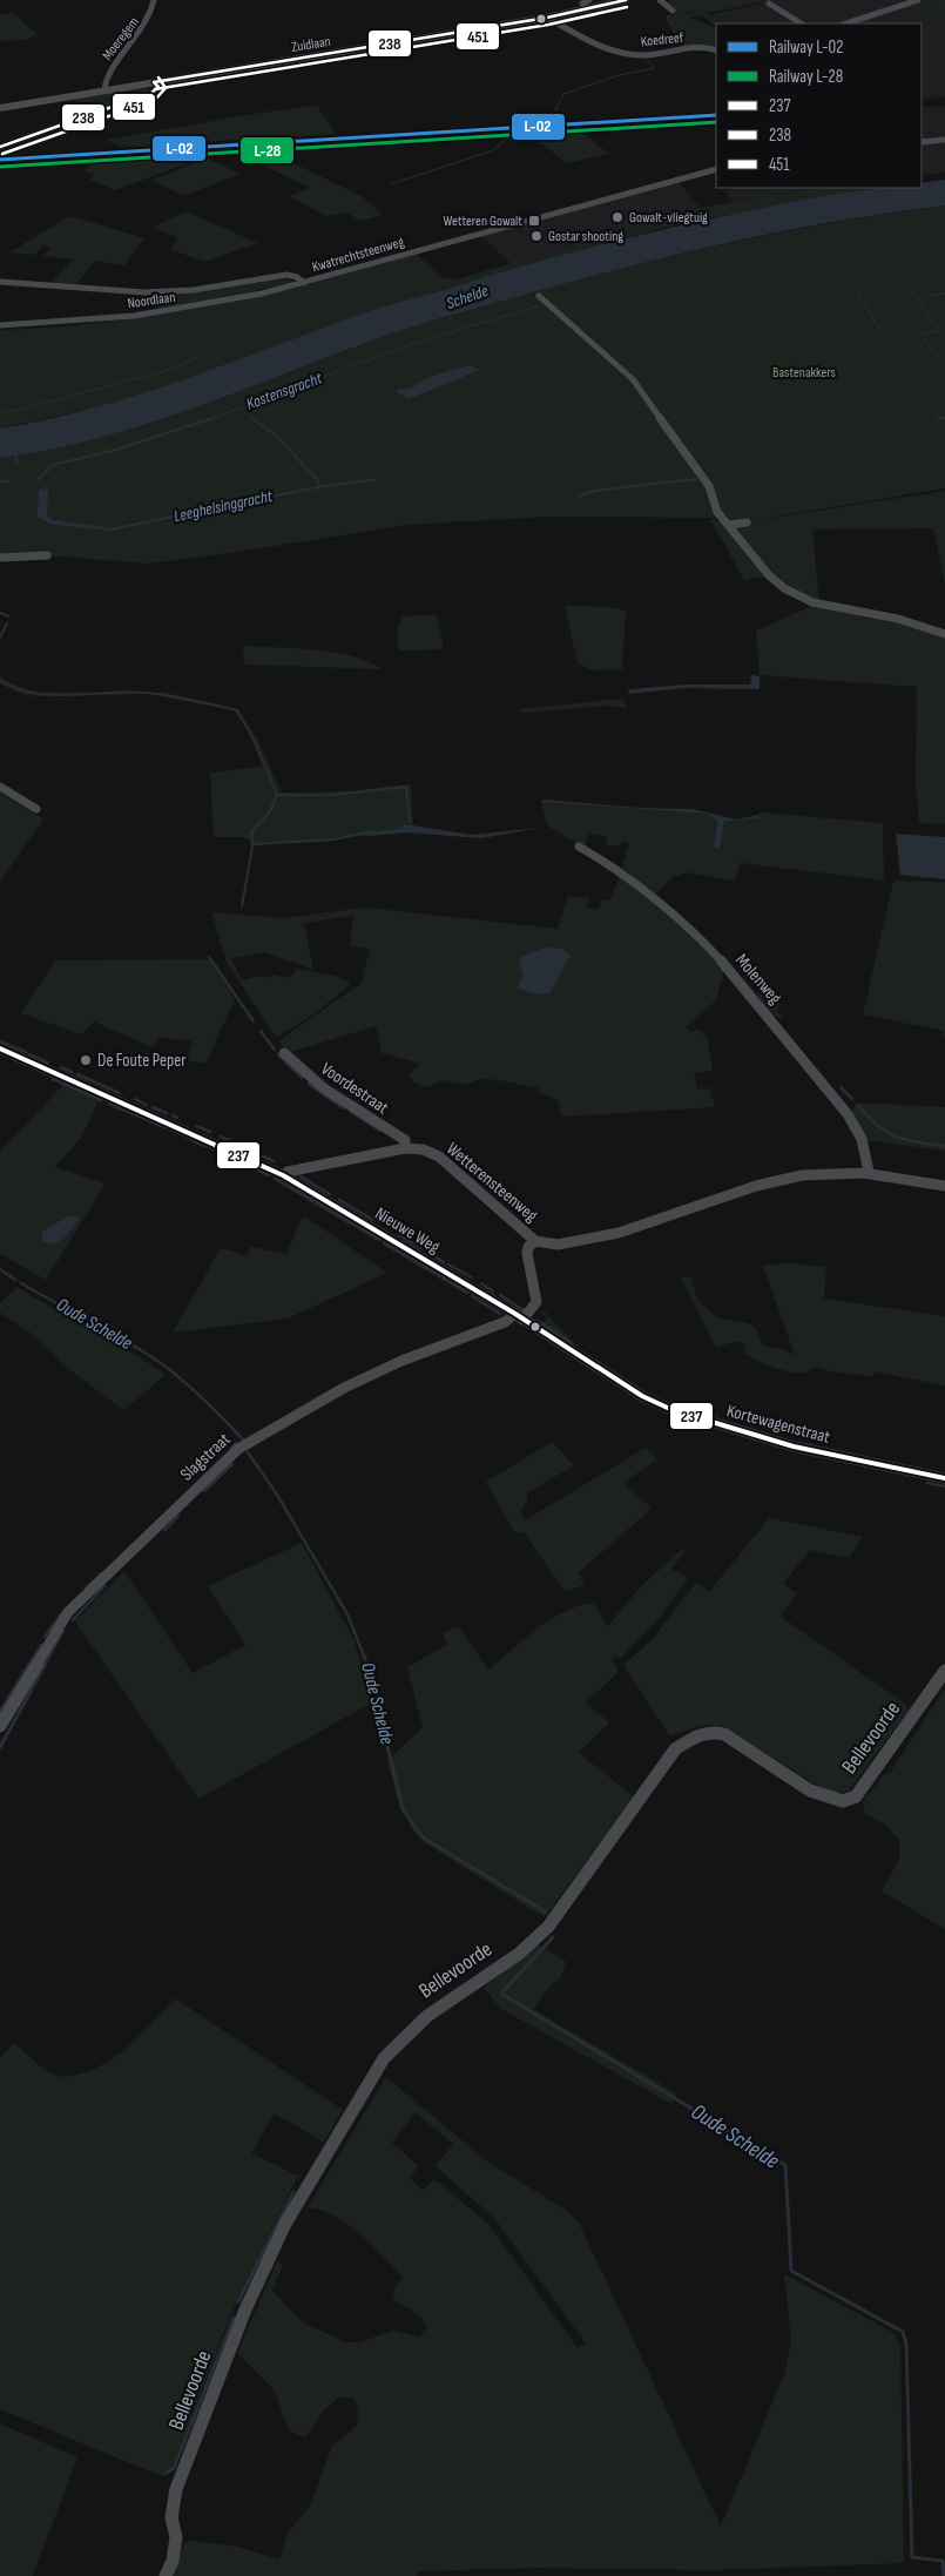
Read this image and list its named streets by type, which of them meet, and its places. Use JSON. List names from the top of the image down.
{
  "streets": {
    "main road": ["Zuidlaan"],
    "street": [
      "Moeregem",
      "Koedreef",
      "Kwatrechtsteenweg",
      "Noordlaan",
      "Molenweg",
      "Voordestraat",
      "Wetterensteenweg",
      "Nieuwe Weg",
      "Kortewagenstraat",
      "Slagstraat",
      "Bellevoorde"
    ]
  },
  "crossings": [
    ["Moeregem", "Zuidlaan"],
    ["Koedreef", "Zuidlaan"],
    ["Kwatrechtsteenweg", "Noordlaan"],
    ["Molenweg", "Wetterensteenweg"],
    ["Voordestraat", "Wetterensteenweg"],
    ["Wetterensteenweg", "Nieuwe Weg"],
    ["Nieuwe Weg", "Kortewagenstraat"],
    ["Nieuwe Weg", "Slagstraat"],
    ["Kortewagenstraat", "Slagstraat"]
  ],
  "water": [
    "Schelde",
    "Kostensgracht",
    "Leeghelsinggracht",
    "Oude Schelde"
  ],
  "parks": ["Bastenakkers"],
  "places": {
    "other": ["Gowalt-vliegtuig", "Gostar shooting", "De Foute Peper"],
    "transit": ["Wetteren Gowalt"]
  },
  "lines": [
    "transit line 238",
    "transit line 451",
    "rail line L-02",
    "rail line L-28",
    "transit line 237"
  ],
  "legend": [
    "Railway L-02",
    "Railway L-28",
    "237",
    "238",
    "451"
  ]
}
